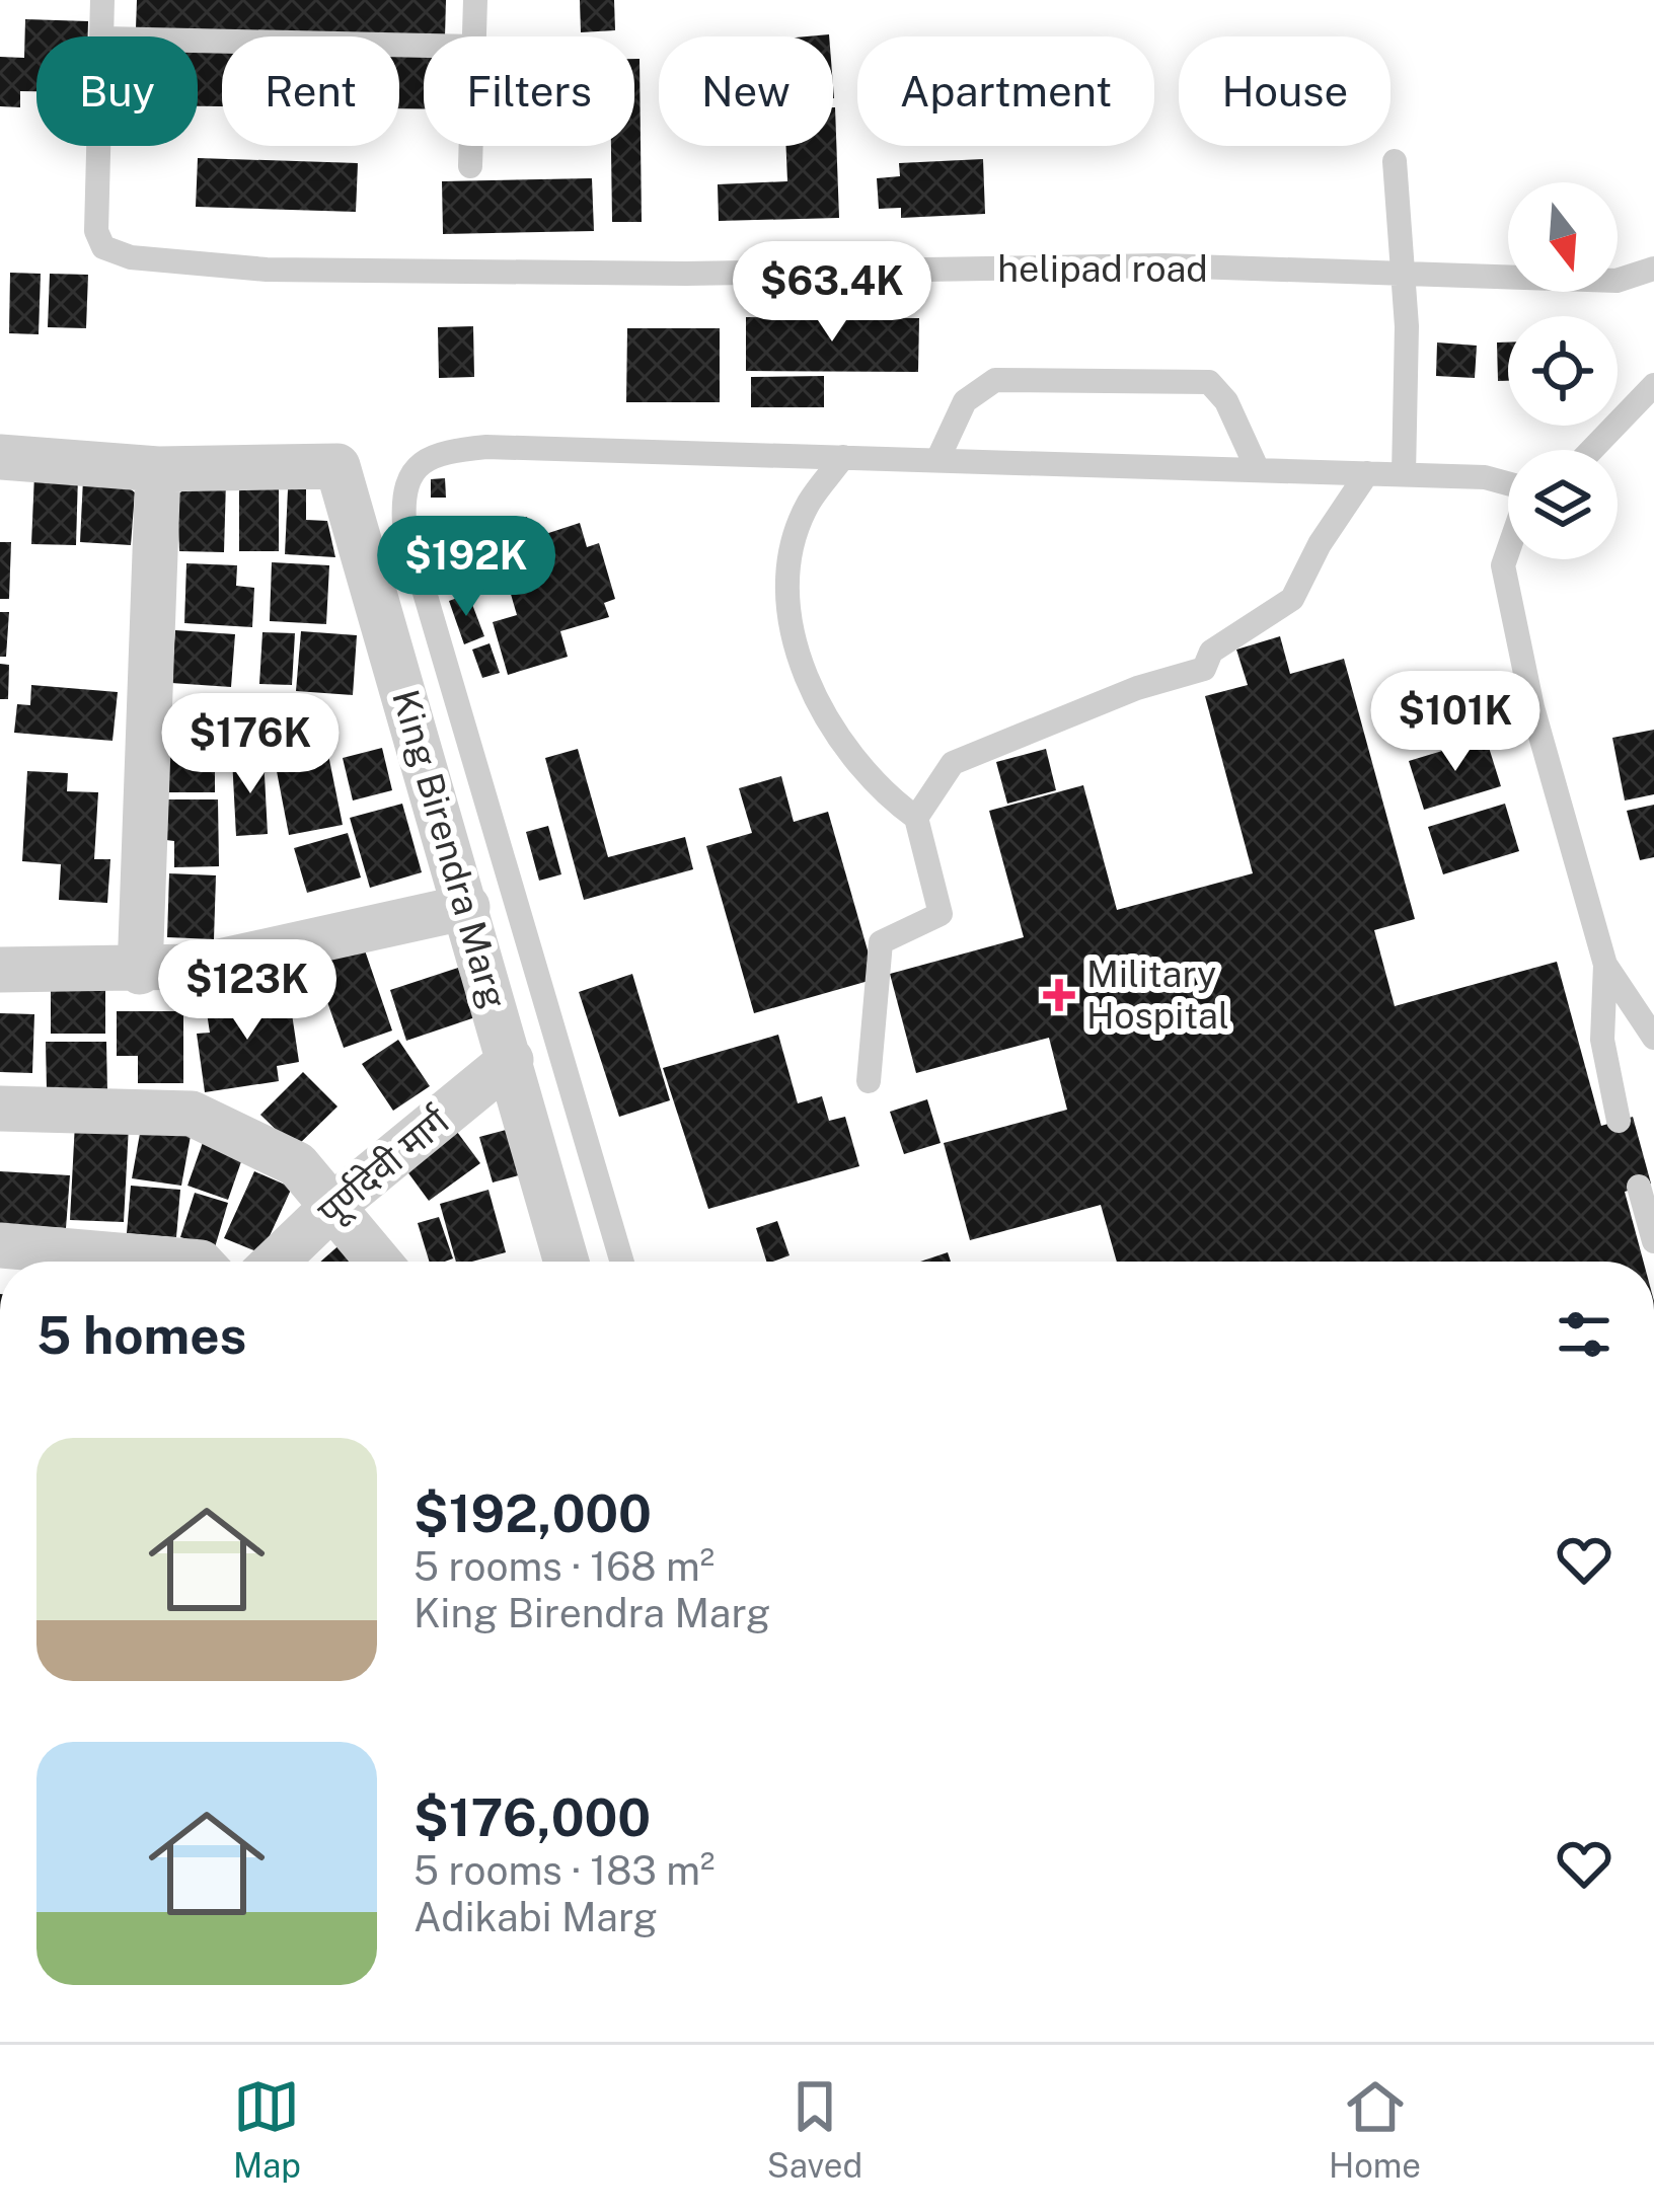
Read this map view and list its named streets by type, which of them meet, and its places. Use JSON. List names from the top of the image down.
{
  "streets": {
    "street": ["King Birendra Marg", "पूर्णदेवी मार्ग"],
    "lane": ["helipad road"]
  },
  "crossings": [
    ["King Birendra Marg", "पूर्णदेवी मार्ग"]
  ],
  "places": {
    "health": ["Military Hospital"]
  },
  "north": "bottom",
  "page": {
    "chip": [
      "Buy",
      "Rent",
      "Filters",
      "New",
      "Apartment",
      "House"
    ],
    "price": [
      "$63.4K",
      "$192K",
      "$101K",
      "$176K",
      "$123K"
    ],
    "heading": "5 homes",
    "list": [
      {
        "name": "$192,000",
        "note": "5 rooms · 168 m² · King Birendra Marg"
      },
      {
        "name": "$176,000",
        "note": "5 rooms · 183 m² · Adikabi Marg"
      }
    ],
    "tabs": ["Map", "Saved", "Home"]
  }
}
